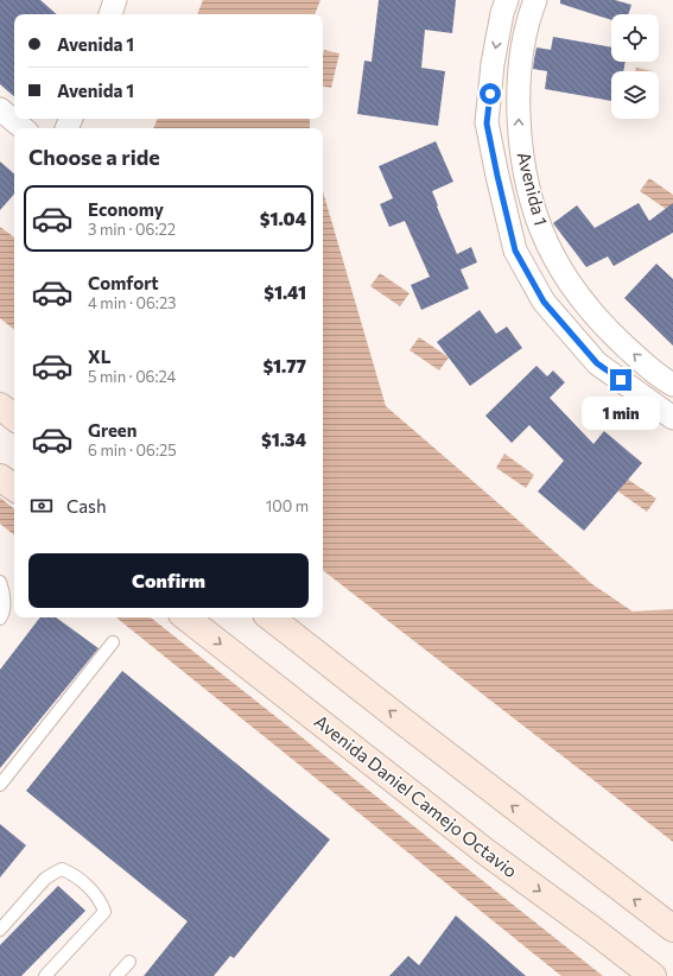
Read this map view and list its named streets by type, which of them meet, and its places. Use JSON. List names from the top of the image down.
{
  "streets": {
    "main road": ["Avenida Daniel Camejo Octavio"],
    "street": ["Avenida 1"]
  },
  "page": {
    "banner": ["Avenida 1", "Avenida 1"],
    "heading": "Choose a ride",
    "list": [
      {
        "name": "Economy",
        "note": "3 min · 06:22",
        "value": "$1.04"
      },
      {
        "name": "Comfort",
        "note": "4 min · 06:23",
        "value": "$1.41"
      },
      {
        "name": "XL",
        "note": "5 min · 06:24",
        "value": "$1.77"
      },
      {
        "name": "Green",
        "note": "6 min · 06:25",
        "value": "$1.34"
      }
    ],
    "bubble": "1 min",
    "pay": ["Cash", "100 m"],
    "buttons": "Confirm"
  }
}
